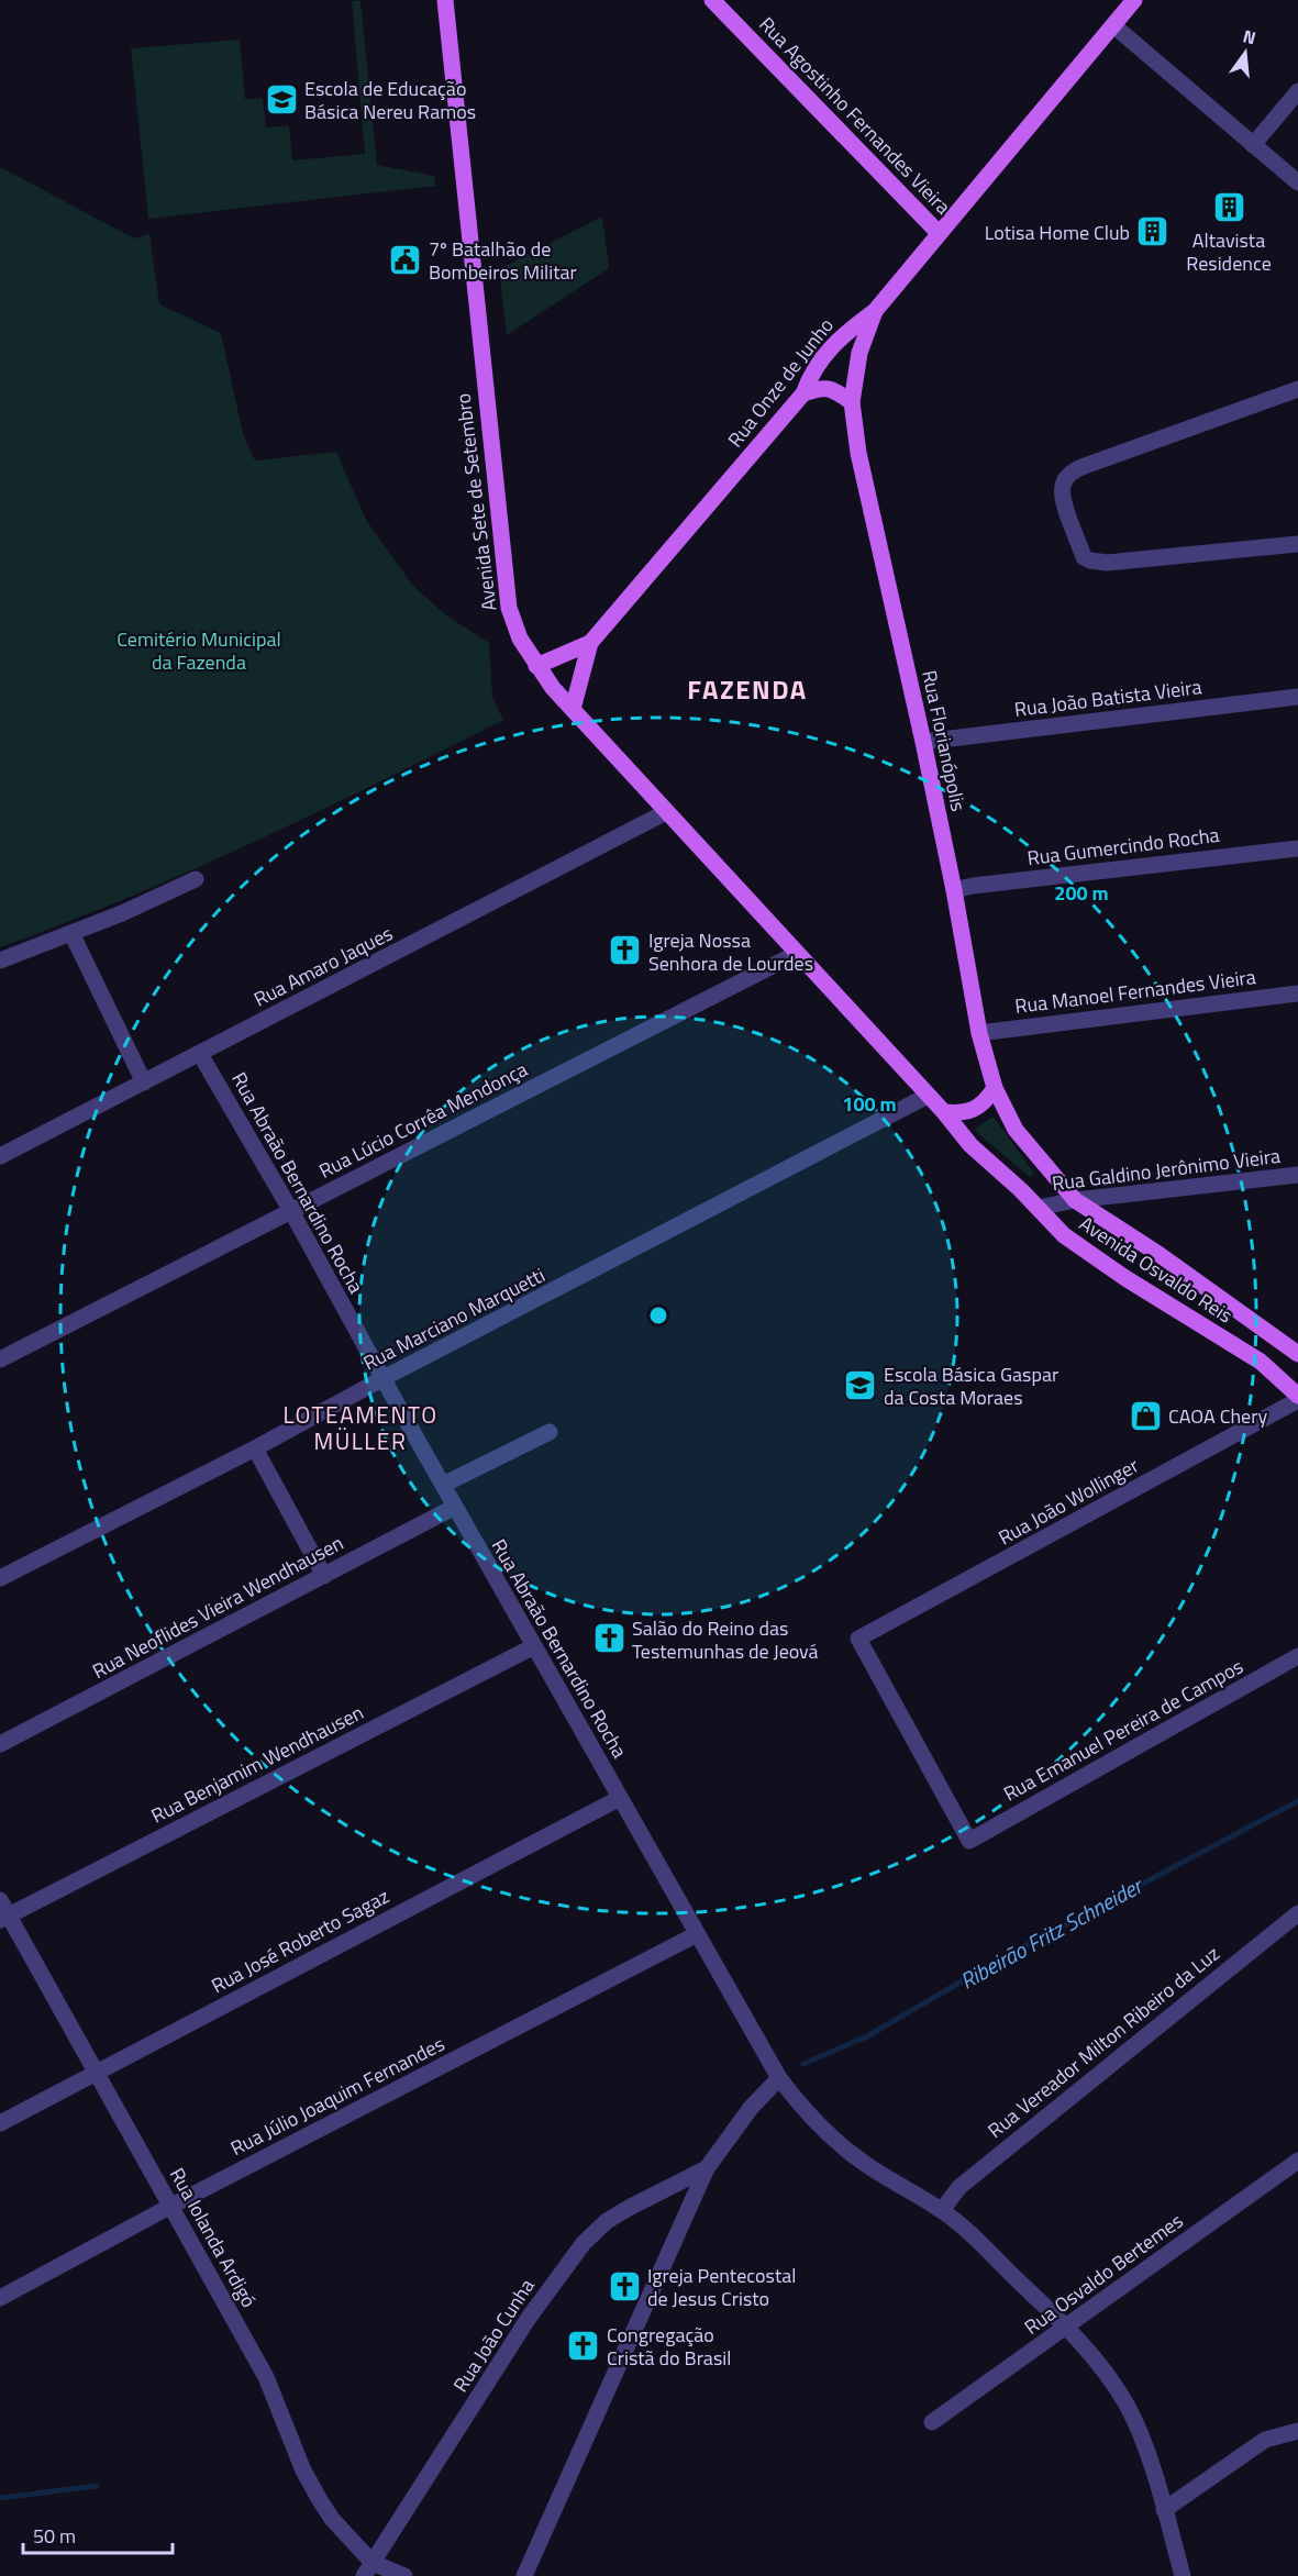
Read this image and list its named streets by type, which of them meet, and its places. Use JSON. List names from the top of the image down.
{
  "streets": {
    "main road": [
      "Rua Agostinho Fernandes Vieira",
      "Rua Onze de Junho",
      "Avenida Sete de Setembro",
      "Rua Florianópolis",
      "Avenida Osvaldo Reis"
    ],
    "street": [
      "Rua João Batista Vieira",
      "Rua Gumercindo Rocha",
      "Rua Amaro Jaques",
      "Rua Manoel Fernandes Vieira",
      "Rua Lúcio Corrêa Mendonça",
      "Rua Galdino Jerônimo Vieira",
      "Rua Abraão Bernardino Rocha",
      "Rua Marciano Marquetti",
      "Rua João Wollinger",
      "Rua Neoflides Vieira Wendhausen",
      "Rua Emanuel Pereira de Campos",
      "Rua Benjamim Wendhausen",
      "Rua José Roberto Sagaz",
      "Rua Vereador Milton Ribeiro da Luz",
      "Rua Júlio Joaquim Fernandes",
      "Rua Iolanda Ardigó",
      "Rua Osvaldo Bertemes",
      "Rua João Cunha"
    ]
  },
  "crossings": [
    ["Rua Agostinho Fernandes Vieira", "Rua Onze de Junho"],
    ["Rua Onze de Junho", "Avenida Sete de Setembro"],
    ["Rua Onze de Junho", "Rua Florianópolis"],
    ["Avenida Sete de Setembro", "Rua Amaro Jaques"],
    ["Avenida Sete de Setembro", "Rua Lúcio Corrêa Mendonça"],
    ["Avenida Sete de Setembro", "Avenida Osvaldo Reis"],
    ["Avenida Sete de Setembro", "Rua Marciano Marquetti"],
    ["Rua João Batista Vieira", "Rua Florianópolis"],
    ["Rua Florianópolis", "Rua Gumercindo Rocha"],
    ["Rua Florianópolis", "Rua Manoel Fernandes Vieira"],
    ["Rua Florianópolis", "Avenida Osvaldo Reis"],
    ["Rua Amaro Jaques", "Rua Abraão Bernardino Rocha"],
    ["Rua Lúcio Corrêa Mendonça", "Rua Abraão Bernardino Rocha"],
    ["Rua Galdino Jerônimo Vieira", "Avenida Osvaldo Reis"],
    ["Rua Abraão Bernardino Rocha", "Rua Marciano Marquetti"],
    ["Rua Abraão Bernardino Rocha", "Rua Neoflides Vieira Wendhausen"],
    ["Rua Abraão Bernardino Rocha", "Rua Benjamim Wendhausen"],
    ["Rua Abraão Bernardino Rocha", "Rua José Roberto Sagaz"],
    ["Rua Abraão Bernardino Rocha", "Rua Vereador Milton Ribeiro da Luz"],
    ["Rua Abraão Bernardino Rocha", "Rua Júlio Joaquim Fernandes"],
    ["Rua Abraão Bernardino Rocha", "Rua Osvaldo Bertemes"],
    ["Rua João Wollinger", "Rua Emanuel Pereira de Campos"],
    ["Rua Benjamim Wendhausen", "Rua Iolanda Ardigó"],
    ["Rua José Roberto Sagaz", "Rua Iolanda Ardigó"],
    ["Rua Júlio Joaquim Fernandes", "Rua Iolanda Ardigó"],
    ["Rua Iolanda Ardigó", "Rua João Cunha"]
  ],
  "districts": ["FAZENDA", "LOTEAMENTO MÜLLER"],
  "water": ["Ribeirão Fritz Schneider"],
  "parks": ["Cemitério Municipal da Fazenda"],
  "places": {
    "school or university": ["Escola de Educação Básica Nereu Ramos", "Escola Básica Gaspar da Costa Moraes"],
    "building": ["Altavista Residence", "Lotisa Home Club"],
    "public building": ["7º Batalhão de Bombeiros Militar"],
    "church": [
      "Igreja Nossa Senhora de Lourdes",
      "Salão do Reino das Testemunhas de Jeová",
      "Igreja Pentecostal de Jesus Cristo",
      "Congregação Cristã do Brasil"
    ],
    "shop": ["CAOA Chery"]
  },
  "scale_bar": "50 m",
  "north": "top",
  "rings": ["200 m", "100 m"]
}
